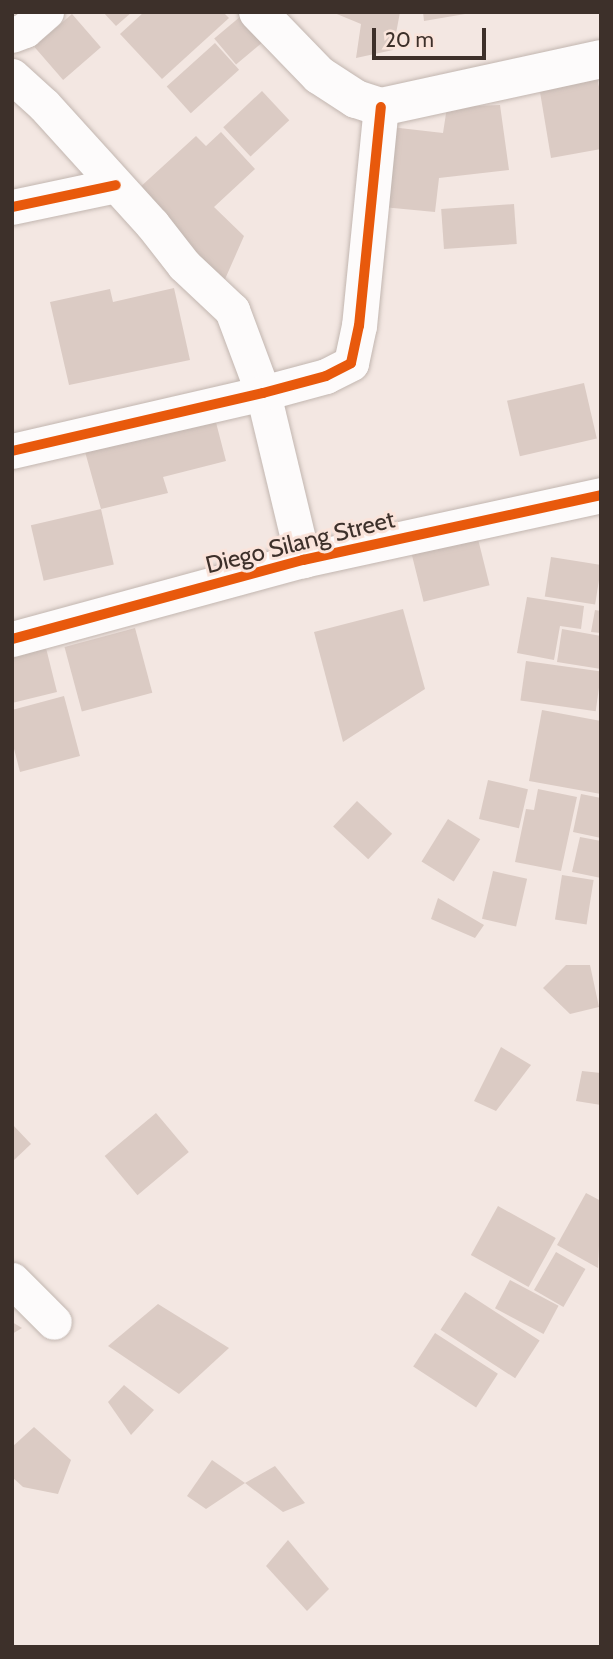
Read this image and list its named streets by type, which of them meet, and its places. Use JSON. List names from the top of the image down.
{
  "streets": {
    "street": ["Diego Silang Street"]
  },
  "scale_bar": "20 m"
}
